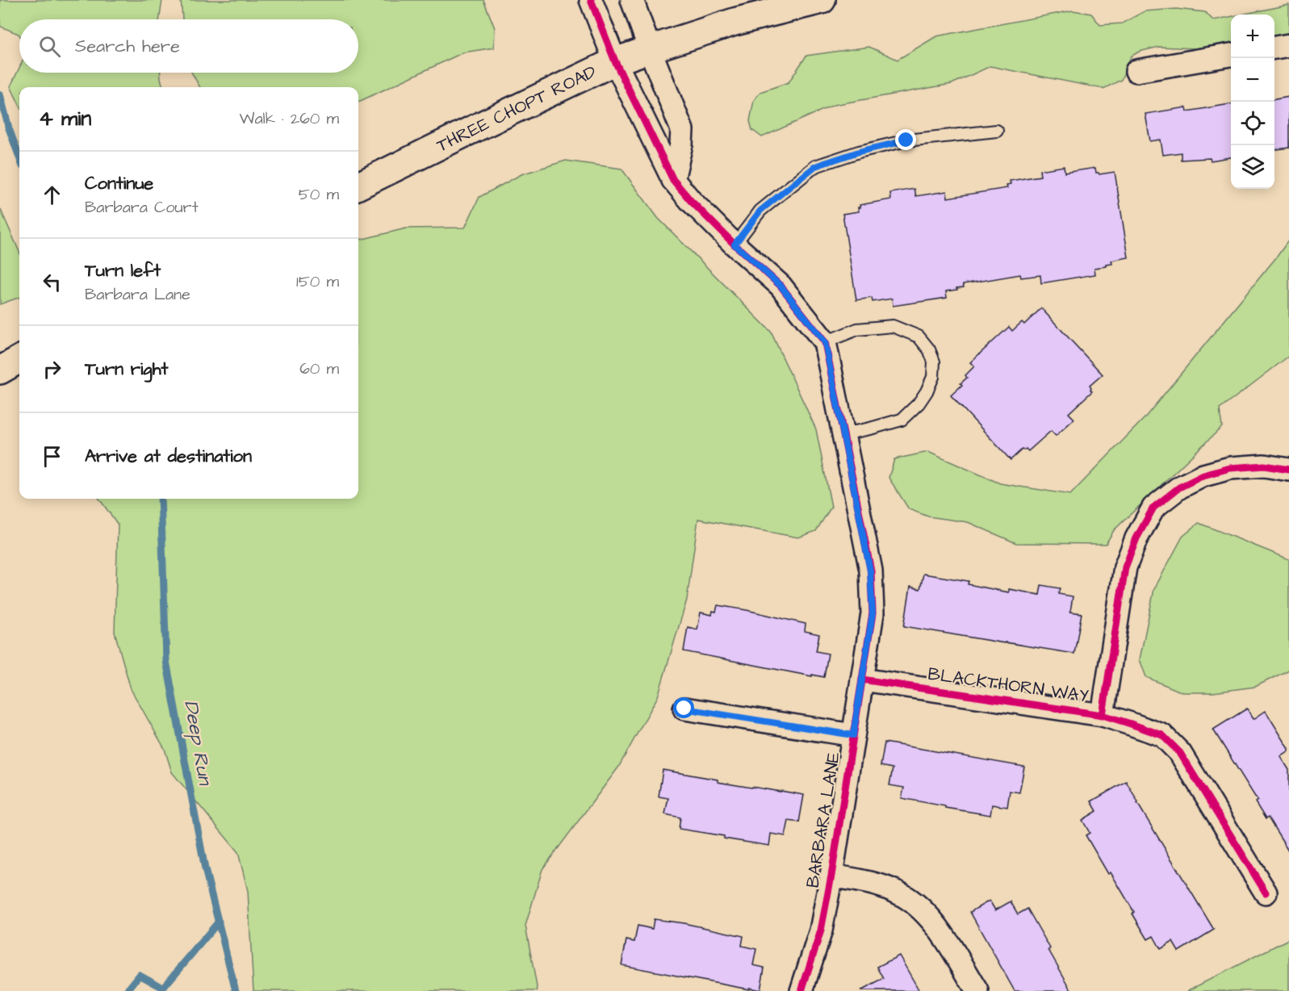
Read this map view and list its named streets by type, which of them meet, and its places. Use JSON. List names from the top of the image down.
{
  "streets": {
    "main road": ["THREE CHOPT ROAD"],
    "street": ["BLACKTHORN WAY", "BARBARA LANE"]
  },
  "crossings": [
    ["THREE CHOPT ROAD", "BARBARA LANE"],
    ["BLACKTHORN WAY", "BARBARA LANE"]
  ],
  "water": ["Deep Run"],
  "page": {
    "map_buttons": ["+", "−"],
    "search": "Search here",
    "heading": ["4 min", "Walk · 260 m"],
    "list": [
      ["Continue", "Barbara Court", "50 m"],
      ["Turn left", "Barbara Lane", "150 m"],
      ["Turn right", "60 m"],
      "Arrive at destination"
    ]
  }
}
